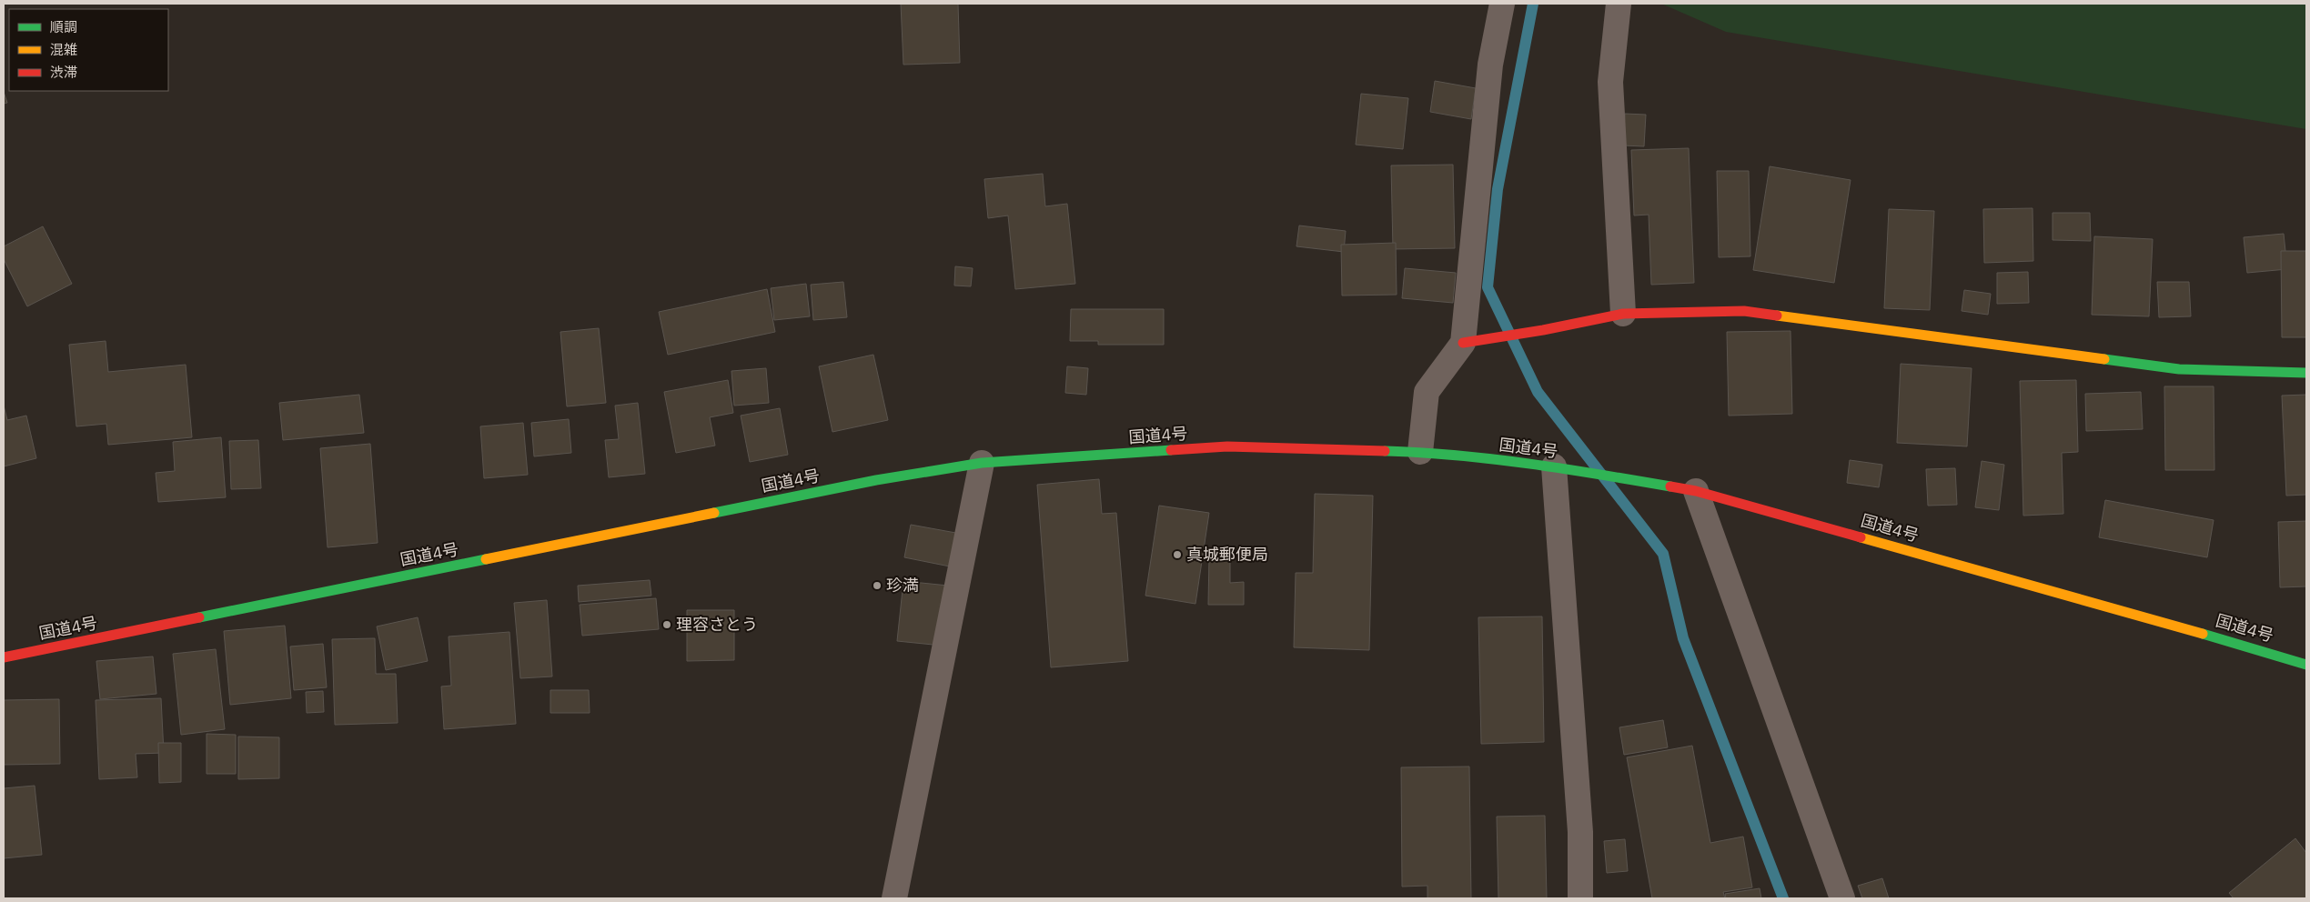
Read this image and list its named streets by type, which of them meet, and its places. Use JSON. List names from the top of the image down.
{
  "streets": {
    "main road": ["国道4号"]
  },
  "places": ["真城郵便局", "珍満", "理容さとう"],
  "legend": ["順調", "混雑", "渋滞"]
}
